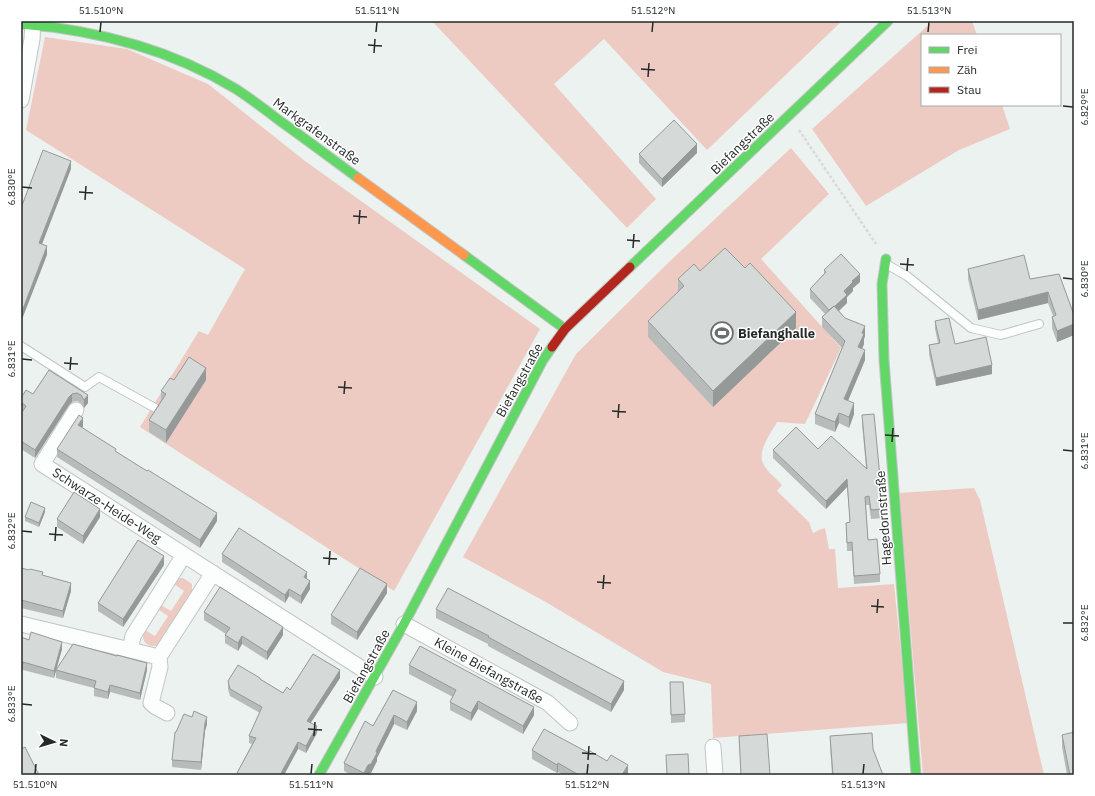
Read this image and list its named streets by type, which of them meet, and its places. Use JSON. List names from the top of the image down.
{
  "streets": {
    "main road": ["Markgrafenstraße", "Biefangstraße", "Hagedornstraße"],
    "street": ["Schwarze-Heide-Weg", "Kleine Biefangstraße"]
  },
  "crossings": [
    ["Markgrafenstraße", "Biefangstraße"],
    ["Biefangstraße", "Schwarze-Heide-Weg"],
    ["Biefangstraße", "Kleine Biefangstraße"]
  ],
  "places": {
    "sports": ["Biefanghalle"]
  },
  "legend": ["Frei", "Zäh", "Stau"],
  "north": "right",
  "coordinates": [
    "51.510°N",
    "51.511°N",
    "51.512°N",
    "51.513°N",
    "6.829°E",
    "6.830°E",
    "6.831°E",
    "6.832°E",
    "6.833°E"
  ]
}
